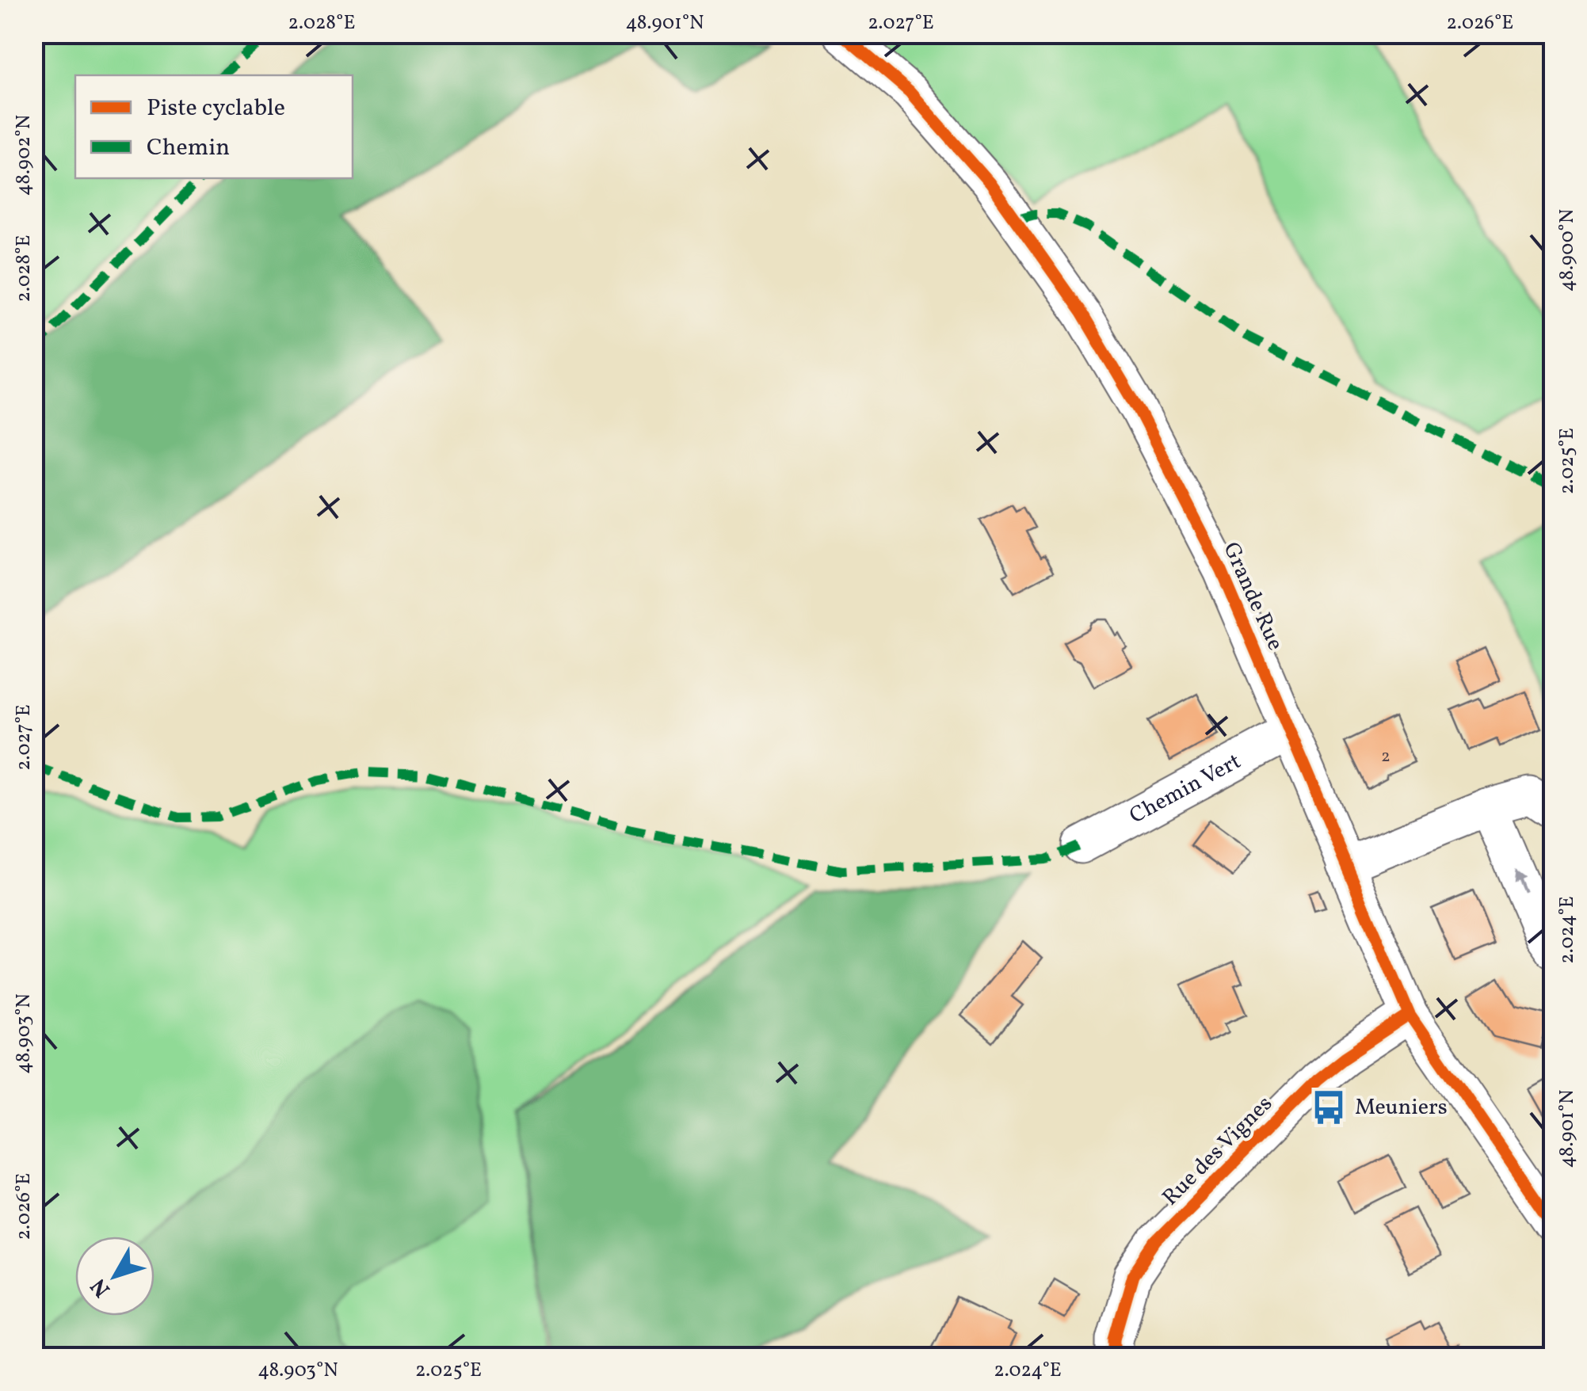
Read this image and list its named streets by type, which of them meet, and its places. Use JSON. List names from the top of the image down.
{
  "streets": {
    "street": ["Grande Rue", "Chemin Vert", "Rue des Vignes"]
  },
  "crossings": [
    ["Grande Rue", "Chemin Vert"],
    ["Grande Rue", "Rue des Vignes"]
  ],
  "places": {
    "bus stop": ["Meuniers"]
  },
  "house_numbers": ["2"],
  "legend": ["Piste cyclable", "Chemin"],
  "north": "bottom left",
  "coordinates": [
    "2.028°E",
    "48.901°N",
    "2.027°E",
    "2.026°E",
    "48.902°N",
    "48.900°N",
    "2.025°E",
    "2.024°E",
    "48.903°N"
  ]
}
